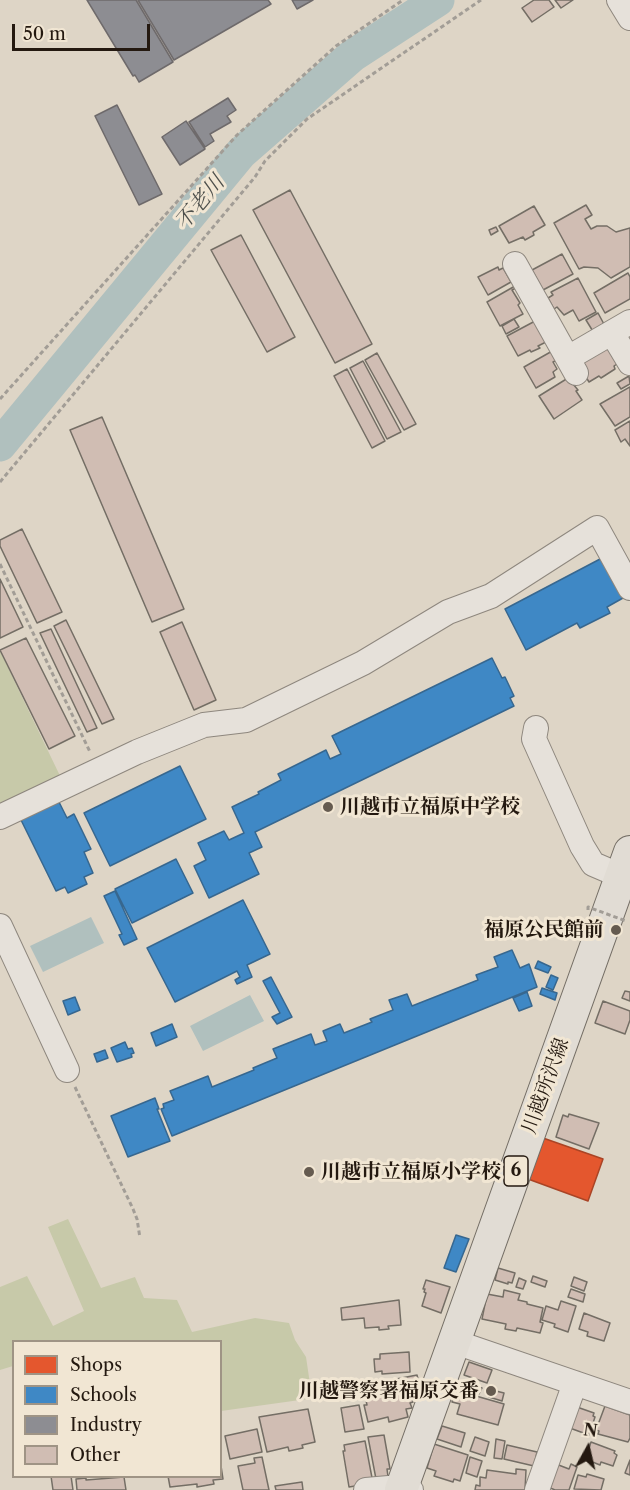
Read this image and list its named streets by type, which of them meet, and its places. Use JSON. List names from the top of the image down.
{
  "streets": {
    "main road": ["川越所沢線", "6"]
  },
  "water": ["不老川"],
  "places": [
    "川越市立福原中学校",
    "福原公民館前",
    "川越市立福原小学校",
    "川越警察署福原交番"
  ],
  "legend": [
    "Shops",
    "Schools",
    "Industry",
    "Other"
  ],
  "scale_bar": "50 m",
  "north": "top"
}
